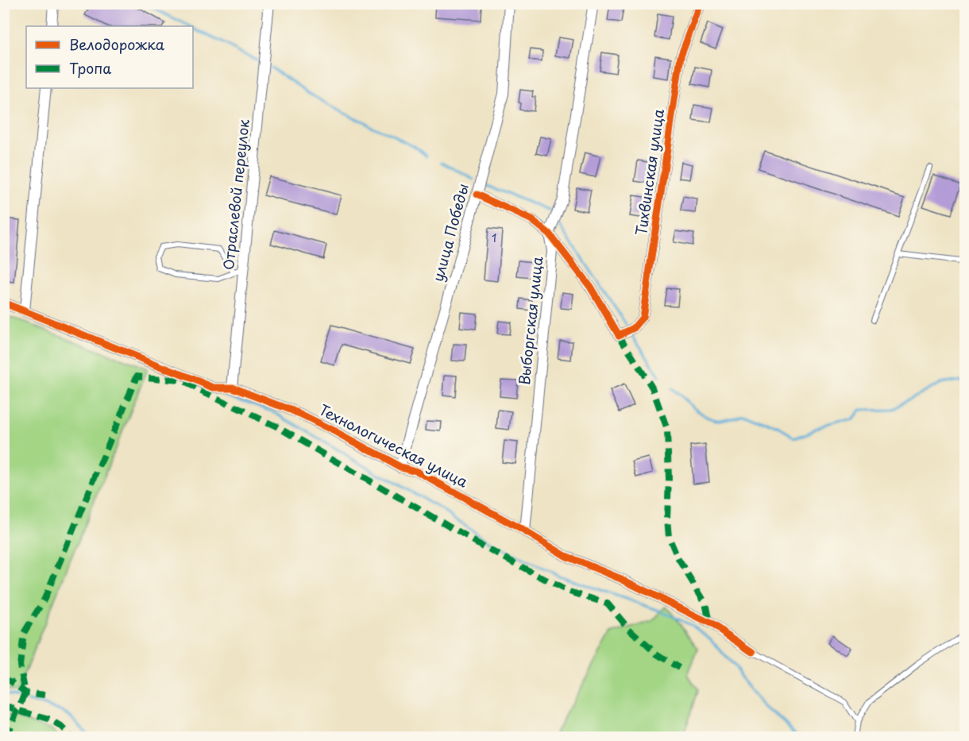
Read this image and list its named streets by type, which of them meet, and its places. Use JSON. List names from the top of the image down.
{
  "streets": {
    "street": [
      "Тихвинская улица",
      "Отраслевой переулок",
      "улица Победы",
      "Выборгская улица",
      "Технологическая улица"
    ]
  },
  "crossings": [
    ["Тихвинская улица", "Выборгская улица"],
    ["Отраслевой переулок", "Технологическая улица"],
    ["улица Победы", "Технологическая улица"],
    ["Выборгская улица", "Технологическая улица"]
  ],
  "house_numbers": ["1"],
  "legend": ["Велодорожка", "Тропа"]
}
